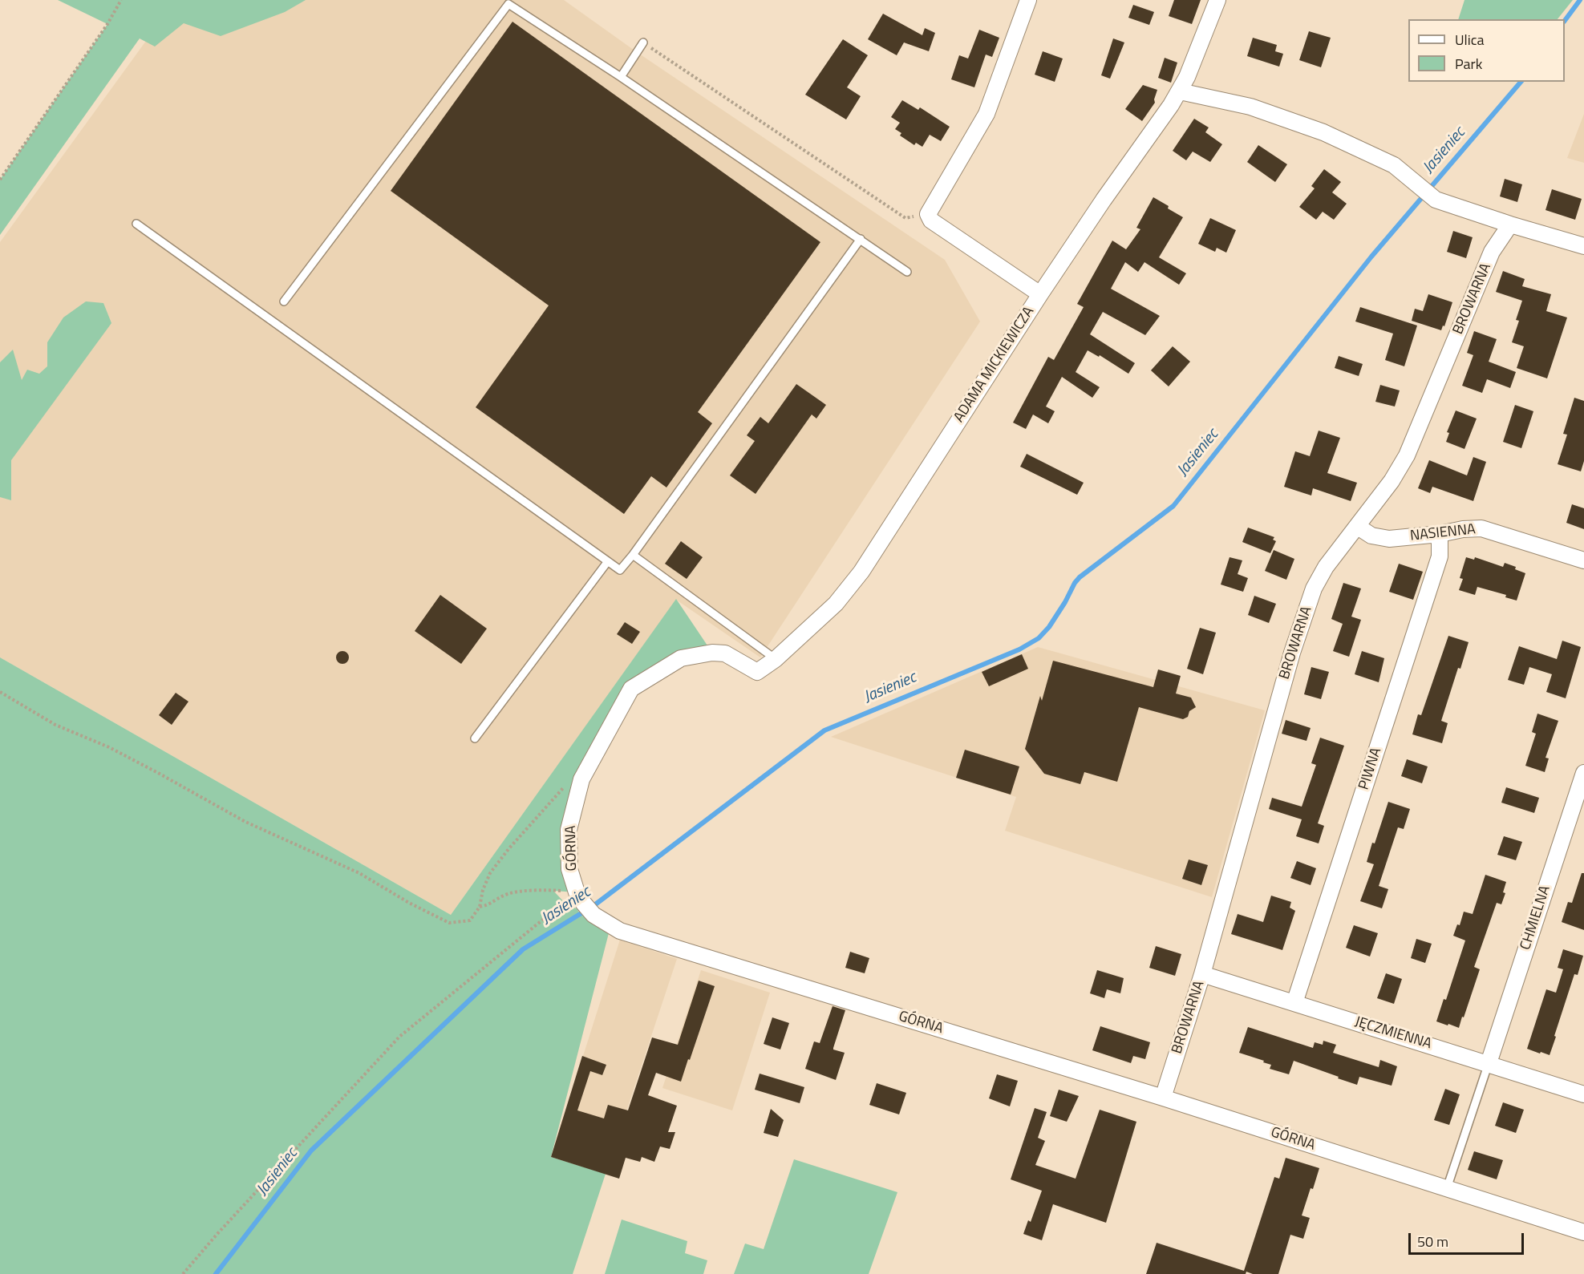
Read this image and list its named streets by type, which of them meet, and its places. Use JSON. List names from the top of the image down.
{
  "streets": {
    "street": [
      "BROWARNA",
      "ADAMA MICKIEWICZA",
      "NASIENNA",
      "PIWNA",
      "GÓRNA",
      "CHMIELNA",
      "JĘCZMIENNA"
    ]
  },
  "crossings": [
    ["BROWARNA", "NASIENNA"],
    ["BROWARNA", "GÓRNA"],
    ["BROWARNA", "JĘCZMIENNA"],
    ["ADAMA MICKIEWICZA", "GÓRNA"],
    ["NASIENNA", "PIWNA"],
    ["PIWNA", "JĘCZMIENNA"],
    ["CHMIELNA", "JĘCZMIENNA"]
  ],
  "water": ["Jasieniec"],
  "legend": ["Ulica", "Park"],
  "scale_bar": "50 m"
}
